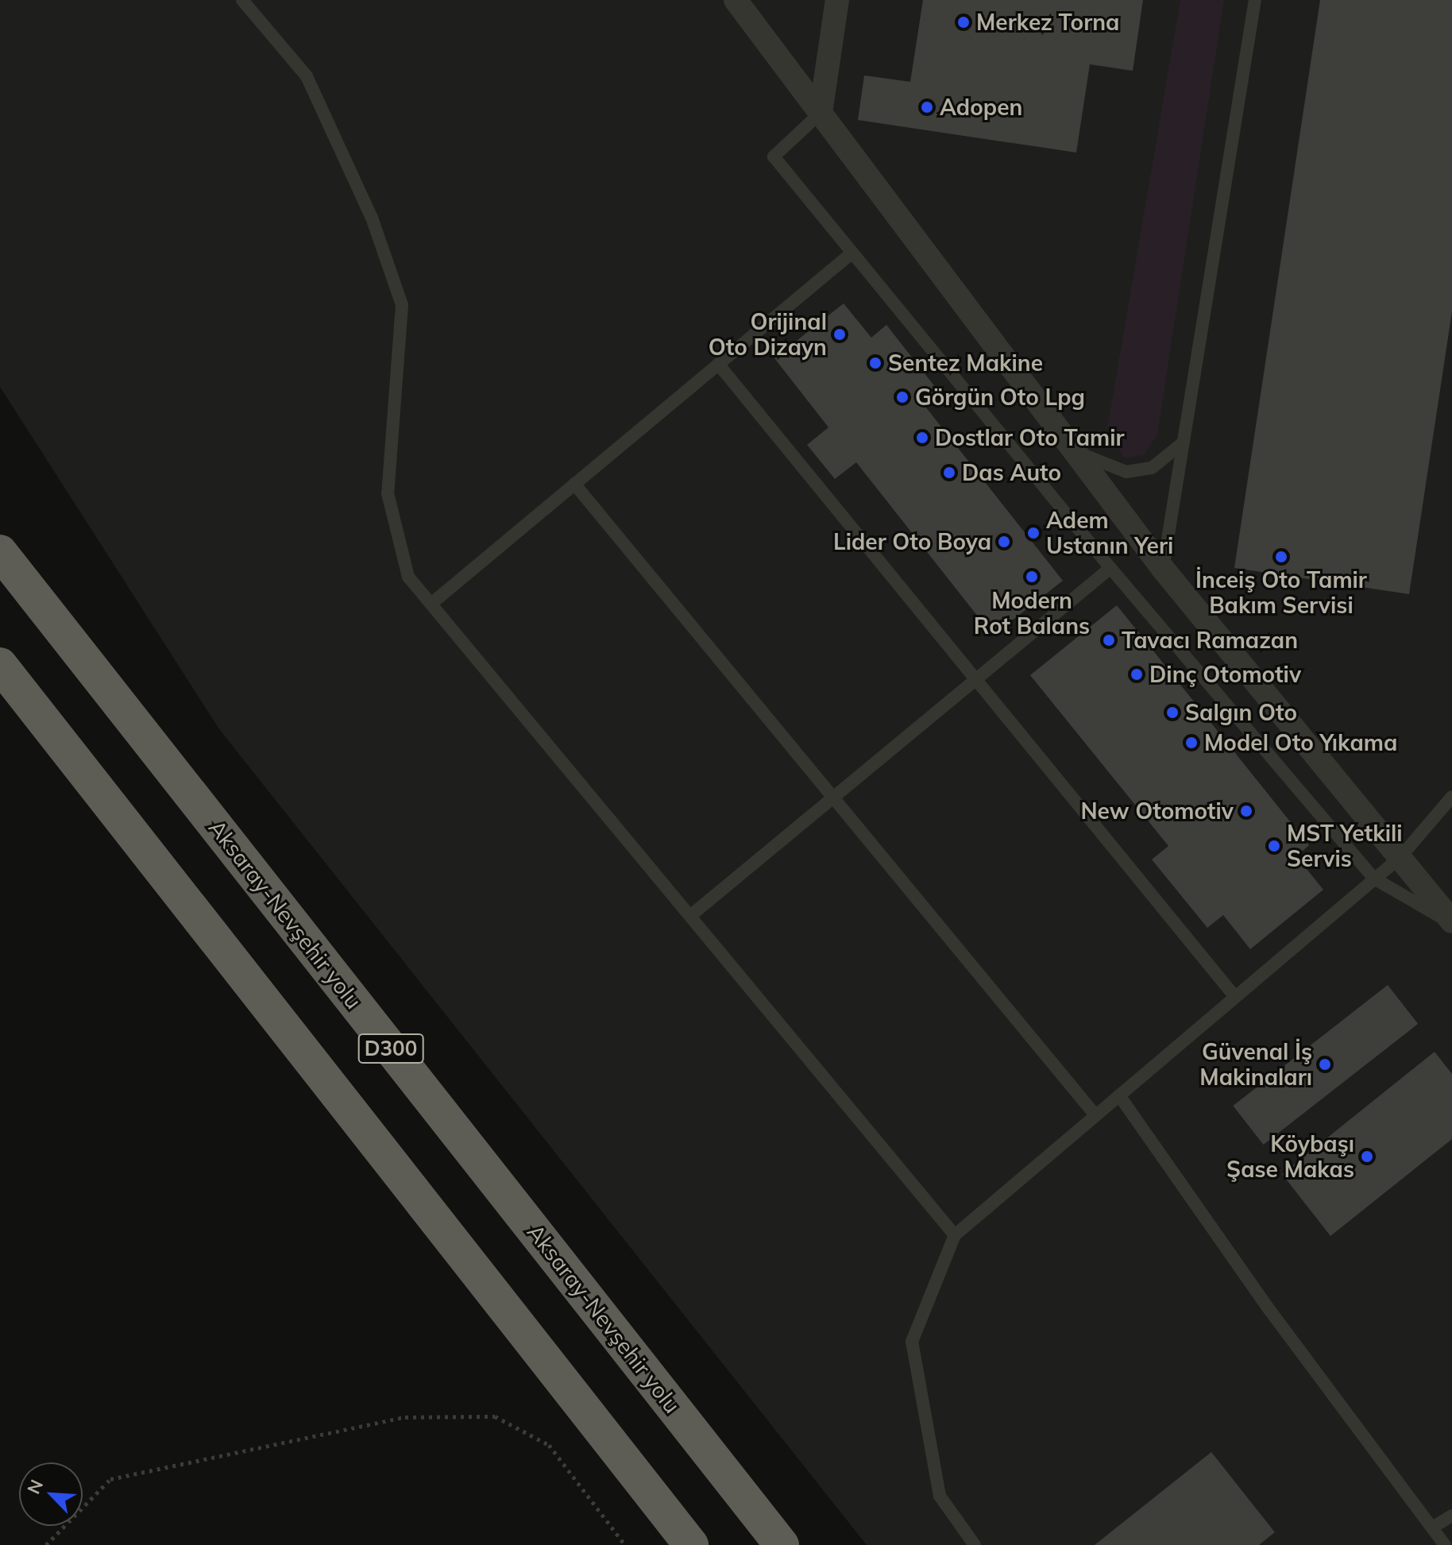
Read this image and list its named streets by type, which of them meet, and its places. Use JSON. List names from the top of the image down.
{
  "streets": {
    "highway": ["Aksaray-Nevşehir yolu", "D300"]
  },
  "places": [
    "Merkez Torna",
    "Adopen",
    "Orijinal Oto Dizayn",
    "Sentez Makine",
    "Görgün Oto Lpg",
    "Dostlar Oto Tamir",
    "Das Auto",
    "Adem Ustanın Yeri",
    "Lider Oto Boya",
    "İnceiş Oto Tamir Bakım Servisi",
    "Modern Rot Balans",
    "Tavacı Ramazan",
    "Dinç Otomotiv",
    "Salgın Oto",
    "Model Oto Yıkama",
    "New Otomotiv",
    "MST Yetkili Servis",
    "Güvenal İş Makinaları",
    "Köybaşı Şase Makas"
  ],
  "north": "top left"
}
